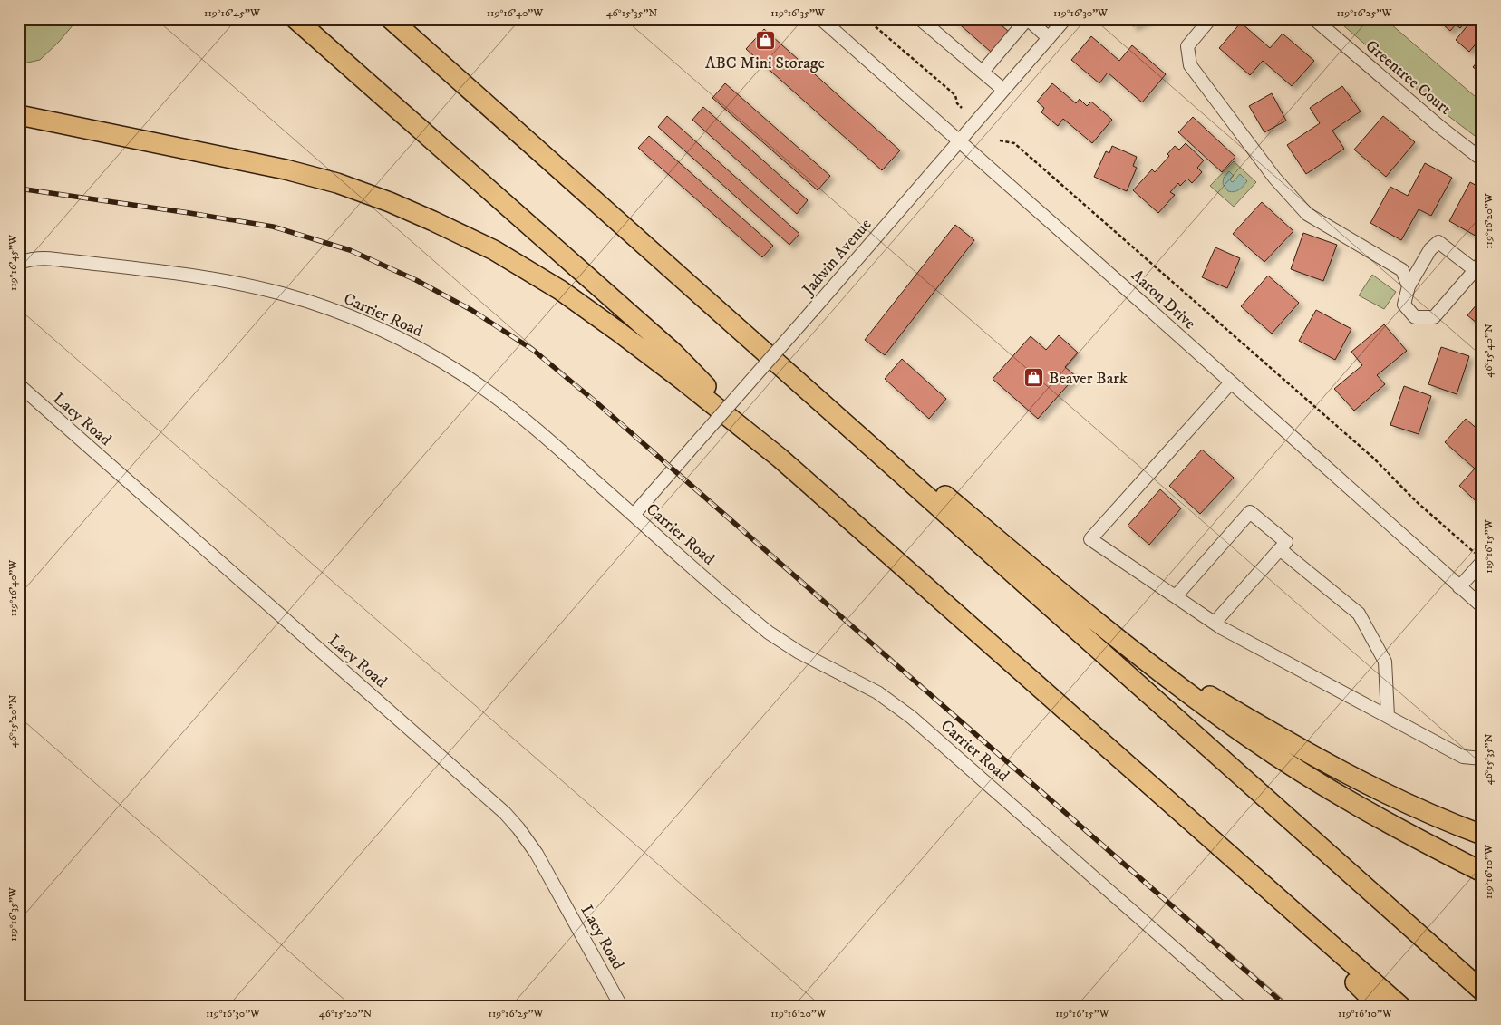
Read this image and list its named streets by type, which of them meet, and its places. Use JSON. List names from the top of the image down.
{
  "streets": {
    "street": [
      "Greentree Court",
      "Jadwin Avenue",
      "Aaron Drive",
      "Carrier Road",
      "Lacy Road"
    ]
  },
  "crossings": [
    ["Jadwin Avenue", "Aaron Drive"],
    ["Jadwin Avenue", "Carrier Road"]
  ],
  "places": {
    "shop": ["ABC Mini Storage", "Beaver Bark"]
  },
  "coordinates": [
    "119°16'45\"W",
    "119°16'40\"W",
    "46°15'35\"N",
    "119°16'35\"W",
    "119°16'30\"W",
    "119°16'25\"W",
    "119°16'20\"W",
    "46°15'40\"N",
    "119°16'15\"W",
    "46°15'20\"N",
    "119°16'10\"W"
  ]
}
